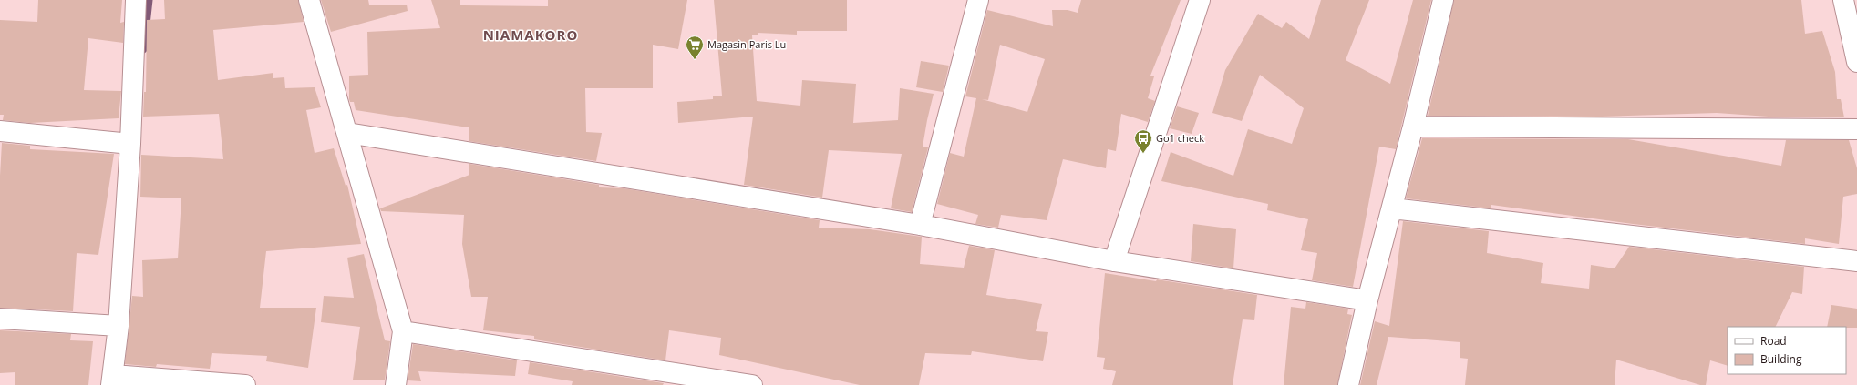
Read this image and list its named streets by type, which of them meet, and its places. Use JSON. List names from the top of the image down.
{
  "districts": ["NIAMAKORO"],
  "places": {
    "supermarket": ["Magasin Paris Lu"],
    "bus stop": ["Go1 check"]
  },
  "legend": ["Road", "Building"]
}
